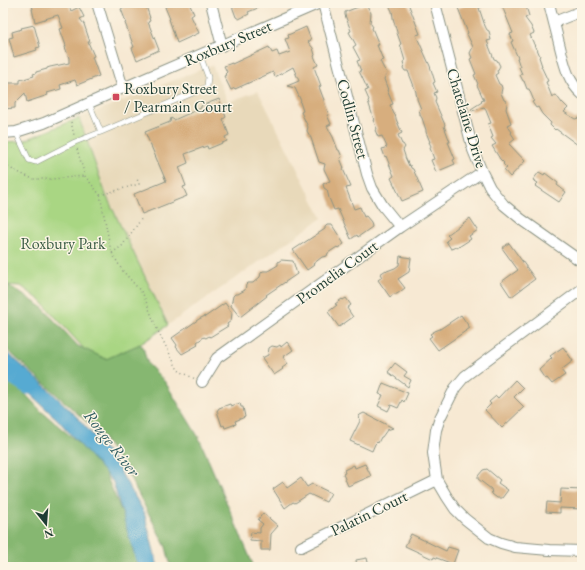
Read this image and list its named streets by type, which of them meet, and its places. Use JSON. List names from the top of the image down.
{
  "streets": {
    "street": [
      "Roxbury Street",
      "Chatelaine Drive",
      "Codlin Street",
      "Promelia Court",
      "Palatin Court"
    ]
  },
  "crossings": [
    ["Roxbury Street", "Codlin Street"],
    ["Chatelaine Drive", "Promelia Court"],
    ["Codlin Street", "Promelia Court"]
  ],
  "water": ["Rouge River"],
  "parks": ["Roxbury Park"],
  "places": {
    "transit": ["Roxbury Street / Pearmain Court"]
  },
  "north": "bottom"
}
